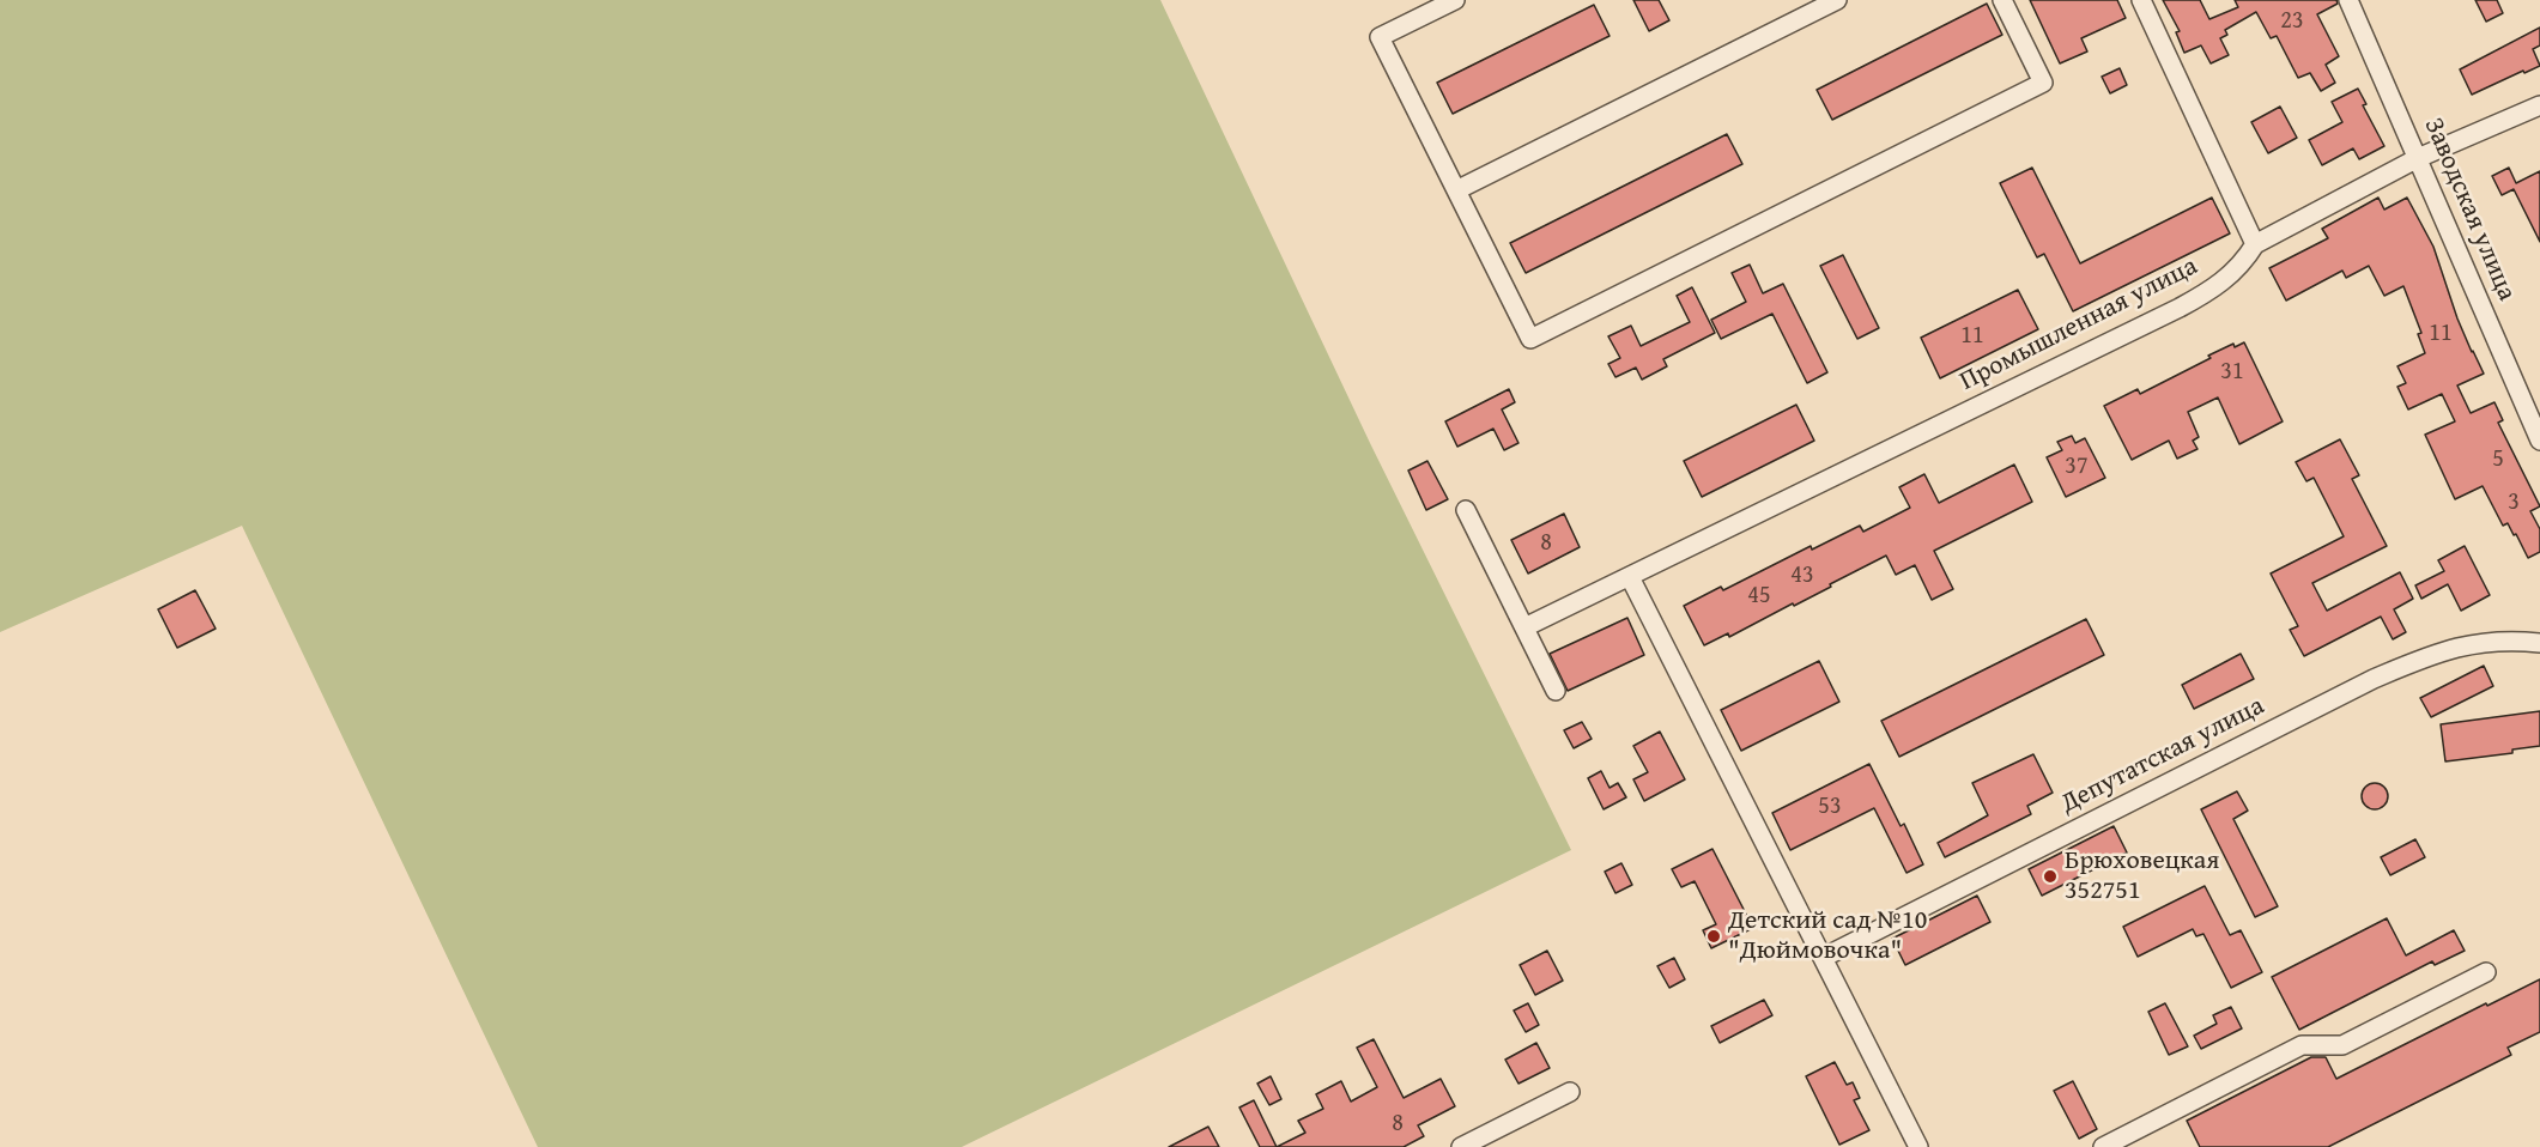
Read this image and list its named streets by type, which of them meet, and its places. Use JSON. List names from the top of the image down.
{
  "streets": {
    "street": ["Заводская улица", "Промышленная улица", "Депутатская улица"]
  },
  "crossings": [
    ["Заводская улица", "Промышленная улица"]
  ],
  "places": ["Брюховецкая 352751", "Детский сад №10 \"Дюймовочка\""],
  "house_numbers": [
    "23",
    "11",
    "11",
    "31",
    "5",
    "37",
    "3",
    "8",
    "43",
    "45",
    "53",
    "8"
  ]
}
